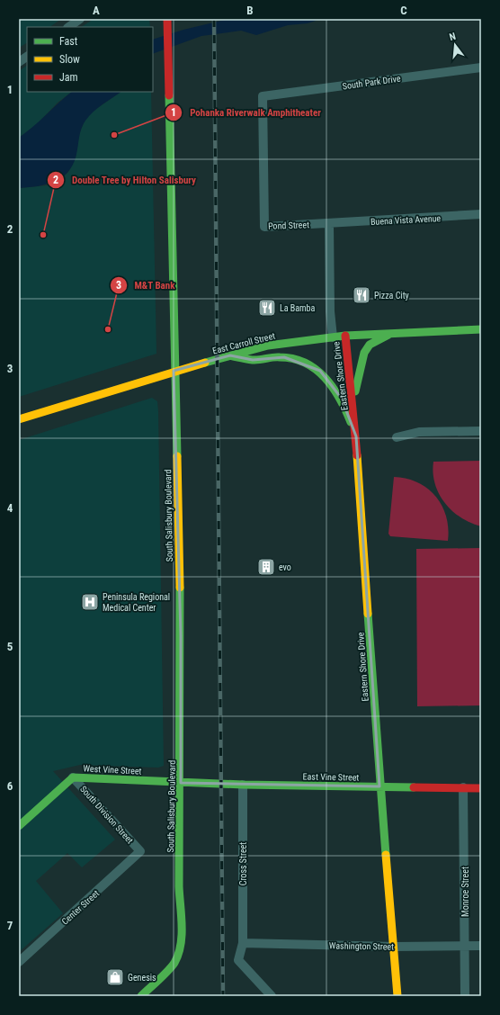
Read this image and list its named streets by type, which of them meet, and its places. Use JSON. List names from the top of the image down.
{
  "streets": {
    "main road": [
      "East Carroll Street",
      "Eastern Shore Drive",
      "South Salisbury Boulevard",
      "West Vine Street",
      "East Vine Street"
    ],
    "street": [
      "South Park Drive",
      "Buena Vista Avenue",
      "Pond Street",
      "South Division Street",
      "Cross Street",
      "Monroe Street",
      "Center Street",
      "Washington Street"
    ]
  },
  "crossings": [
    ["South Park Drive", "Pond Street"],
    ["Buena Vista Avenue", "Pond Street"],
    ["East Carroll Street", "Eastern Shore Drive"],
    ["East Carroll Street", "South Salisbury Boulevard"],
    ["Eastern Shore Drive", "East Vine Street"],
    ["Eastern Shore Drive", "Washington Street"],
    ["South Salisbury Boulevard", "West Vine Street"],
    ["South Salisbury Boulevard", "East Vine Street"],
    ["West Vine Street", "East Vine Street"],
    ["West Vine Street", "South Division Street"],
    ["East Vine Street", "Cross Street"],
    ["East Vine Street", "Monroe Street"],
    ["South Division Street", "Center Street"],
    ["Cross Street", "Washington Street"],
    ["Monroe Street", "Washington Street"]
  ],
  "places": {
    "other": ["Pohanka Riverwalk Amphitheater", "Double Tree by Hilton Salisbury", "M&T Bank"],
    "restaurant": ["Pizza City", "La Bamba"],
    "building": ["evo"],
    "hospital": ["Peninsula Regional Medical Center"],
    "shop": ["Genesis"]
  },
  "legend": ["Fast", "Slow", "Jam"],
  "north": "top",
  "grid": {
    "columns": ["A", "B", "C"],
    "rows": [
      "1",
      "2",
      "3",
      "4",
      "5",
      "6",
      "7"
    ]
  }
}
